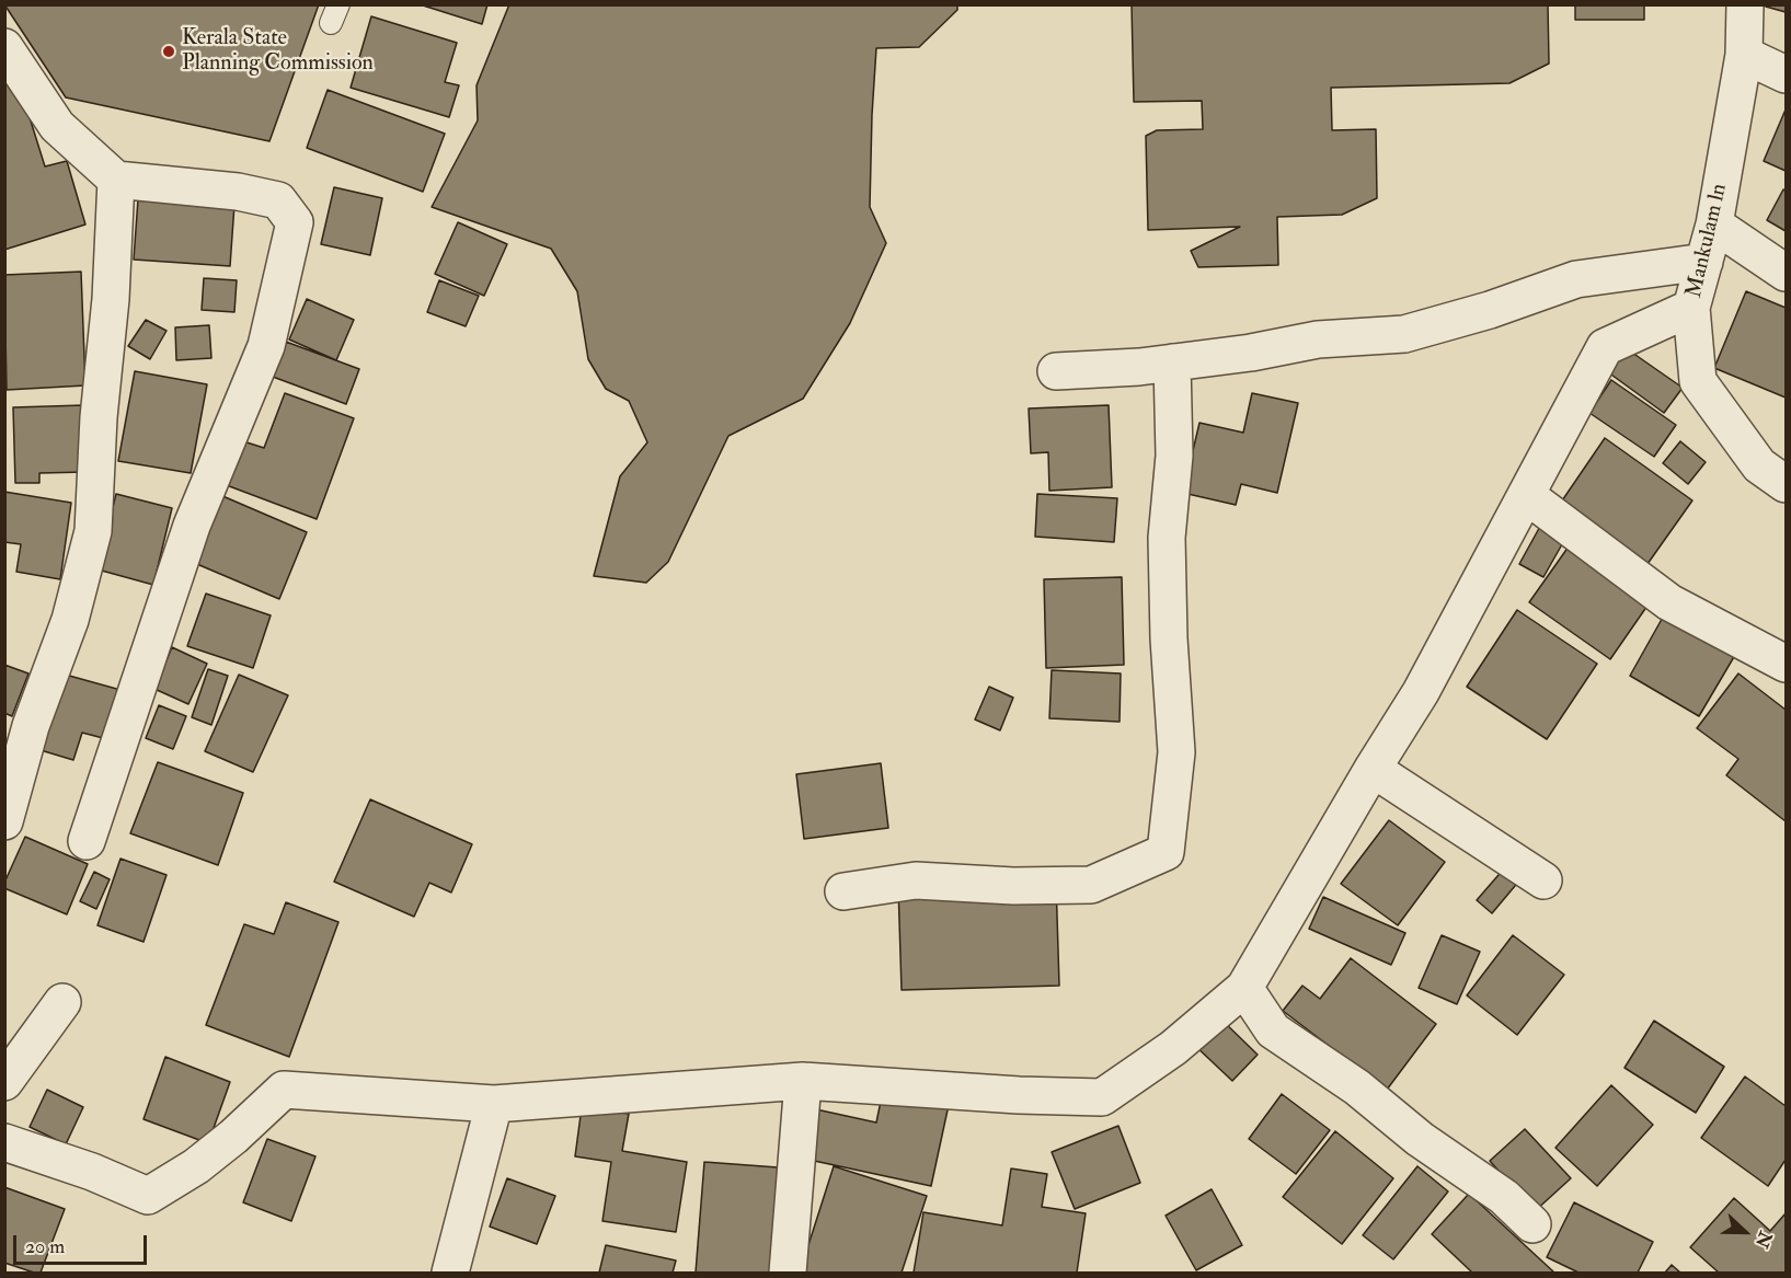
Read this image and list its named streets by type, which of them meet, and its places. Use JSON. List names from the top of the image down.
{
  "streets": {
    "street": ["Mankulam ln"]
  },
  "places": ["Kerala State Planning Commission"],
  "scale_bar": "20 m",
  "north": "right"
}
